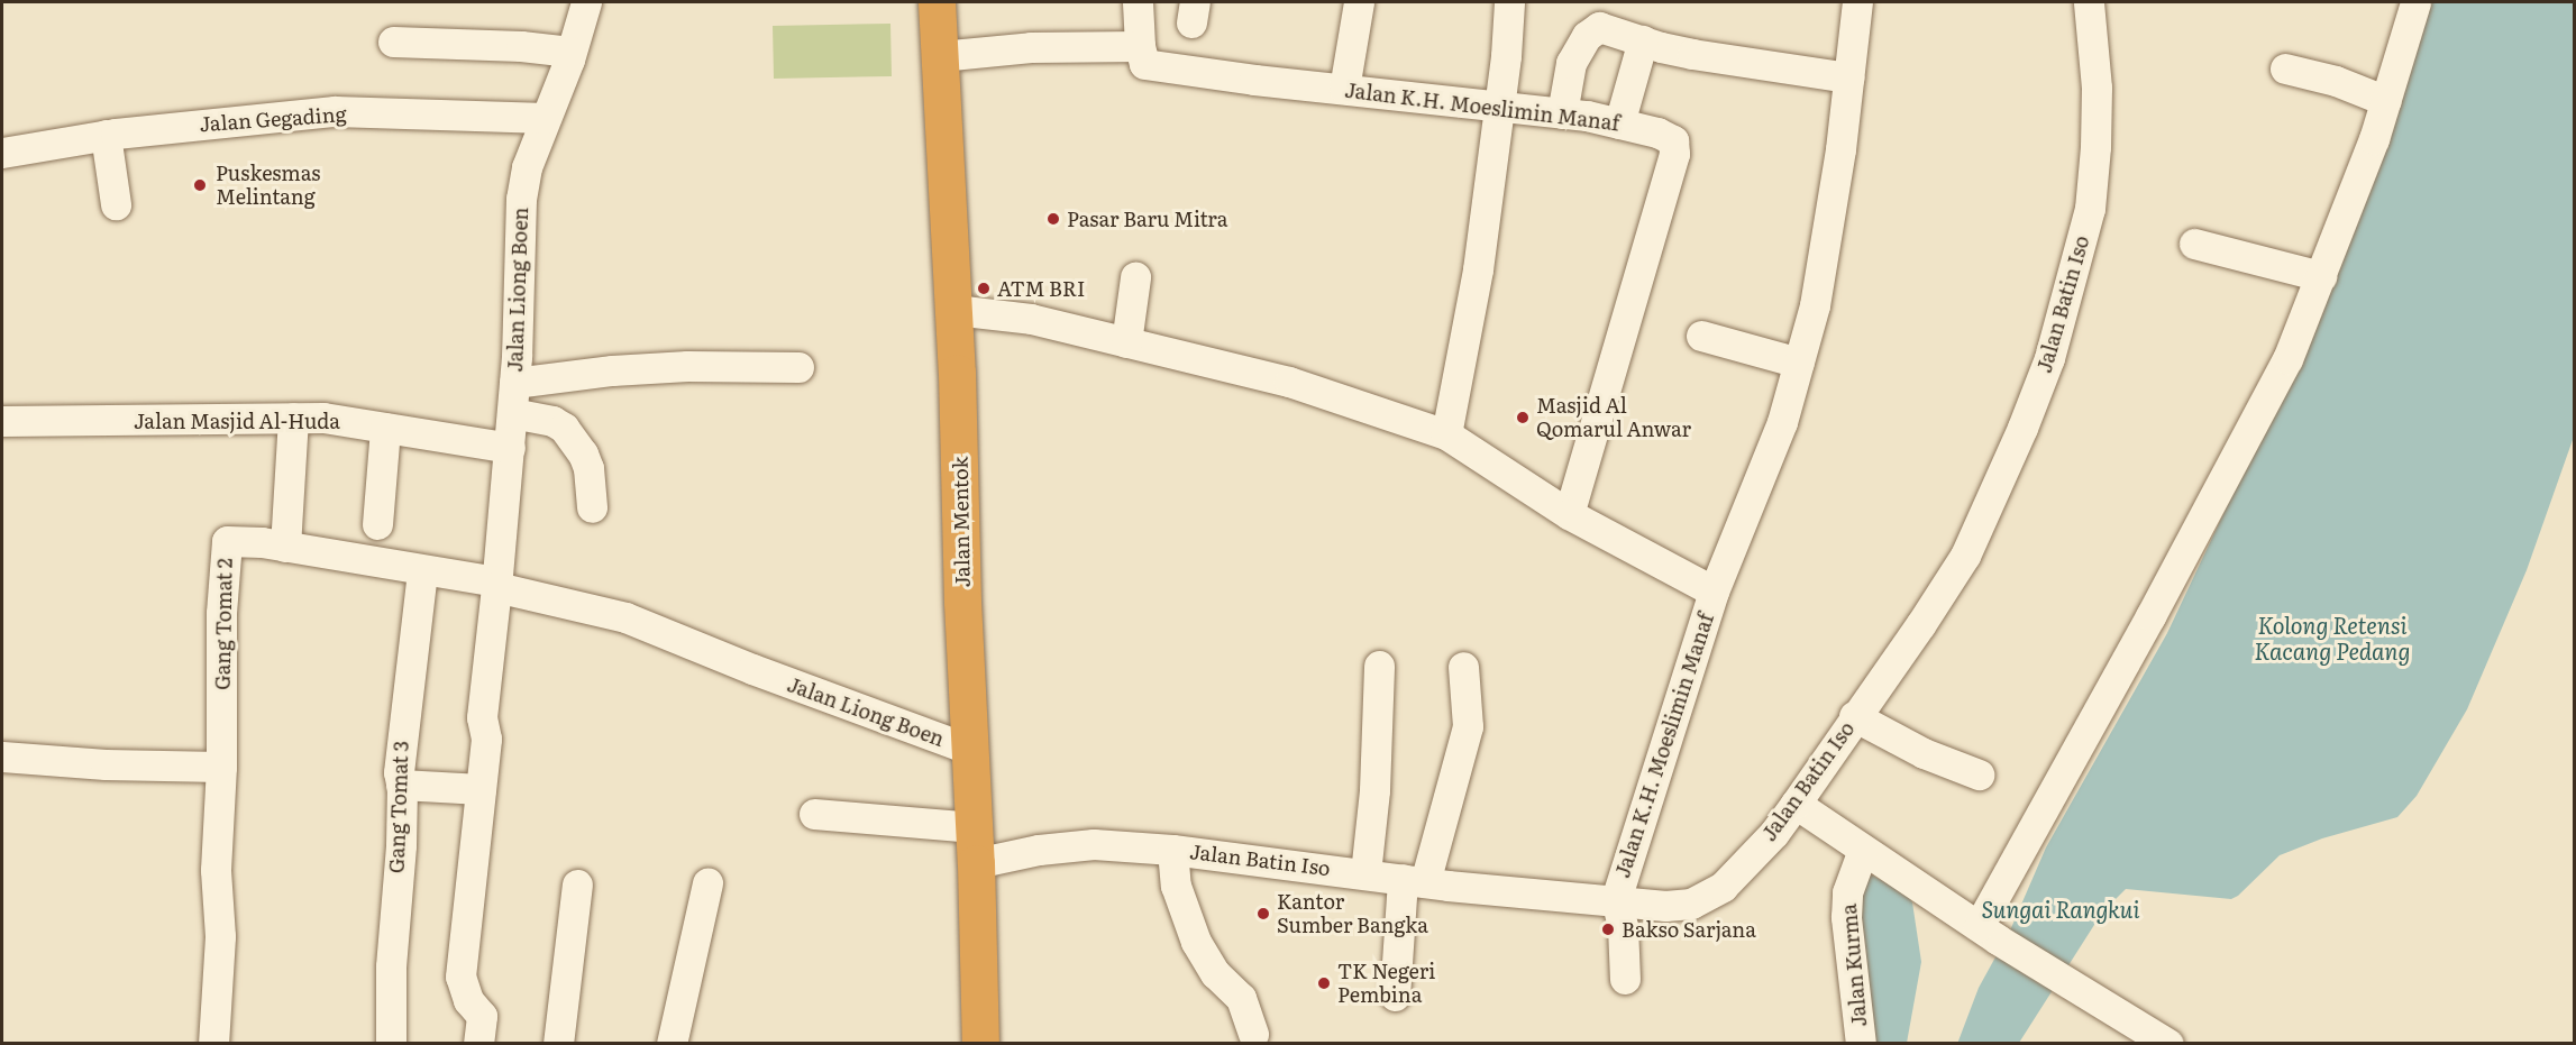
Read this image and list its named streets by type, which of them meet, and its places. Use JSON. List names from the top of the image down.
{
  "streets": {
    "highway": ["Jalan Mentok"],
    "street": [
      "Jalan K.H. Moeslimin Manaf",
      "Jalan Gegading",
      "Jalan Liong Boen",
      "Jalan Batin Iso",
      "Jalan Masjid Al-Huda",
      "Gang Tomat 2",
      "Gang Tomat 3",
      "Jalan Kurma"
    ]
  },
  "crossings": [
    ["Jalan K.H. Moeslimin Manaf", "Jalan Batin Iso"],
    ["Jalan K.H. Moeslimin Manaf", "Jalan Mentok"],
    ["Jalan Gegading", "Jalan Liong Boen"],
    ["Jalan Liong Boen", "Jalan Masjid Al-Huda"],
    ["Jalan Liong Boen", "Jalan Mentok"],
    ["Jalan Batin Iso", "Jalan Mentok"]
  ],
  "water": ["Kolong Retensi Kacang Pedang", "Sungai Rangkui"],
  "places": [
    "Puskesmas Melintang",
    "Pasar Baru Mitra",
    "ATM BRI",
    "Masjid Al Qomarul Anwar",
    "Kantor Sumber Bangka",
    "Bakso Sarjana",
    "TK Negeri Pembina"
  ]
}
